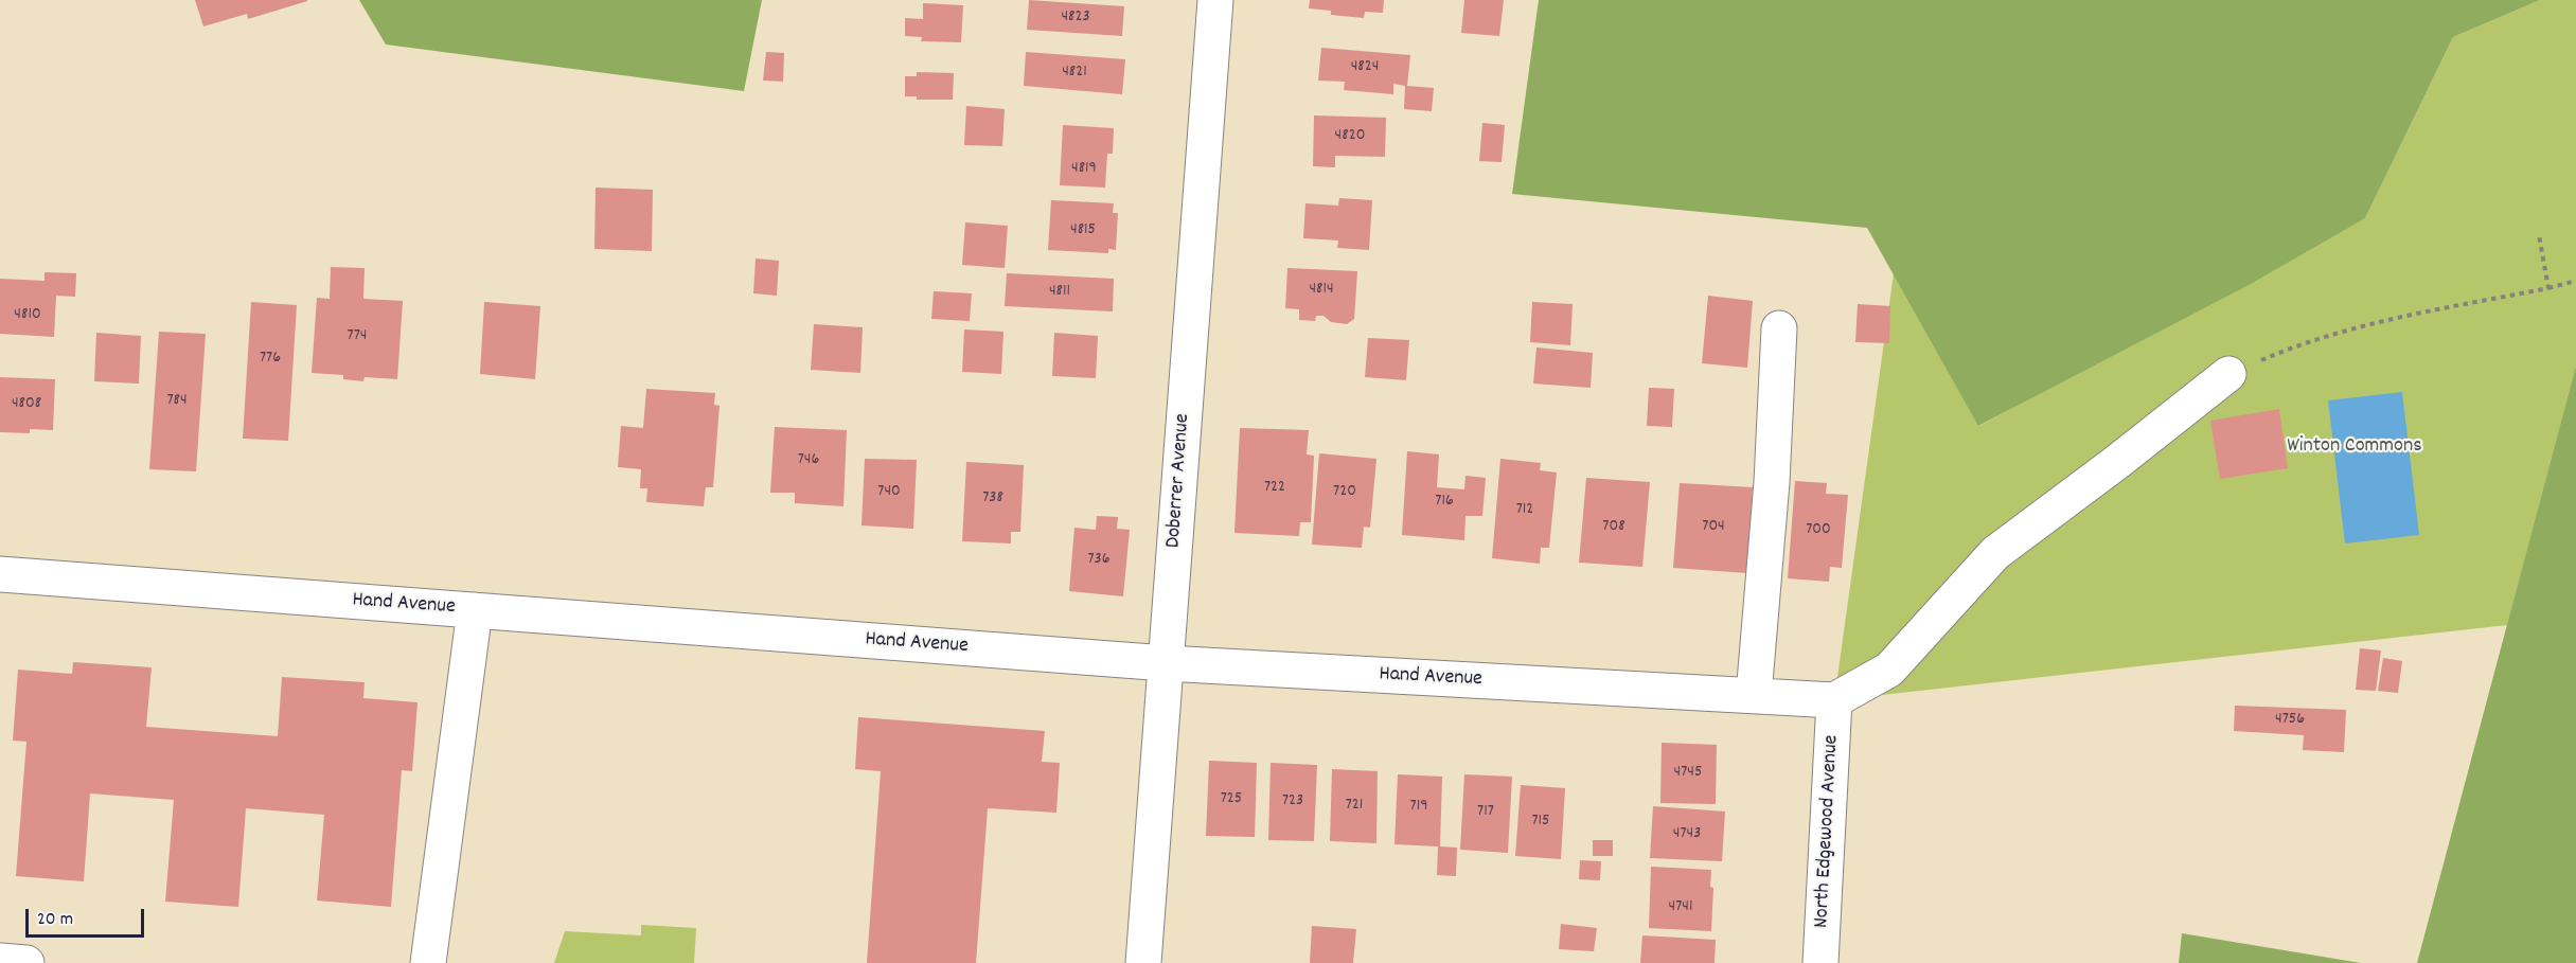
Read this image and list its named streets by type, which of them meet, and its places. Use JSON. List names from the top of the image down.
{
  "streets": {
    "street": ["Doberrer Avenue", "Hand Avenue", "North Edgewood Avenue"]
  },
  "crossings": [
    ["Doberrer Avenue", "Hand Avenue"],
    ["Hand Avenue", "North Edgewood Avenue"]
  ],
  "parks": ["Winton Commons"],
  "house_numbers": [
    "4823",
    "4824",
    "4821",
    "4820",
    "4819",
    "4815",
    "4814",
    "4811",
    "4810",
    "774",
    "776",
    "784",
    "4808",
    "746",
    "722",
    "740",
    "720",
    "738",
    "716",
    "712",
    "708",
    "704",
    "700",
    "736",
    "4756",
    "4745",
    "725",
    "723",
    "721",
    "719",
    "717",
    "715",
    "4743",
    "4741"
  ],
  "scale_bar": "20 m"
}
